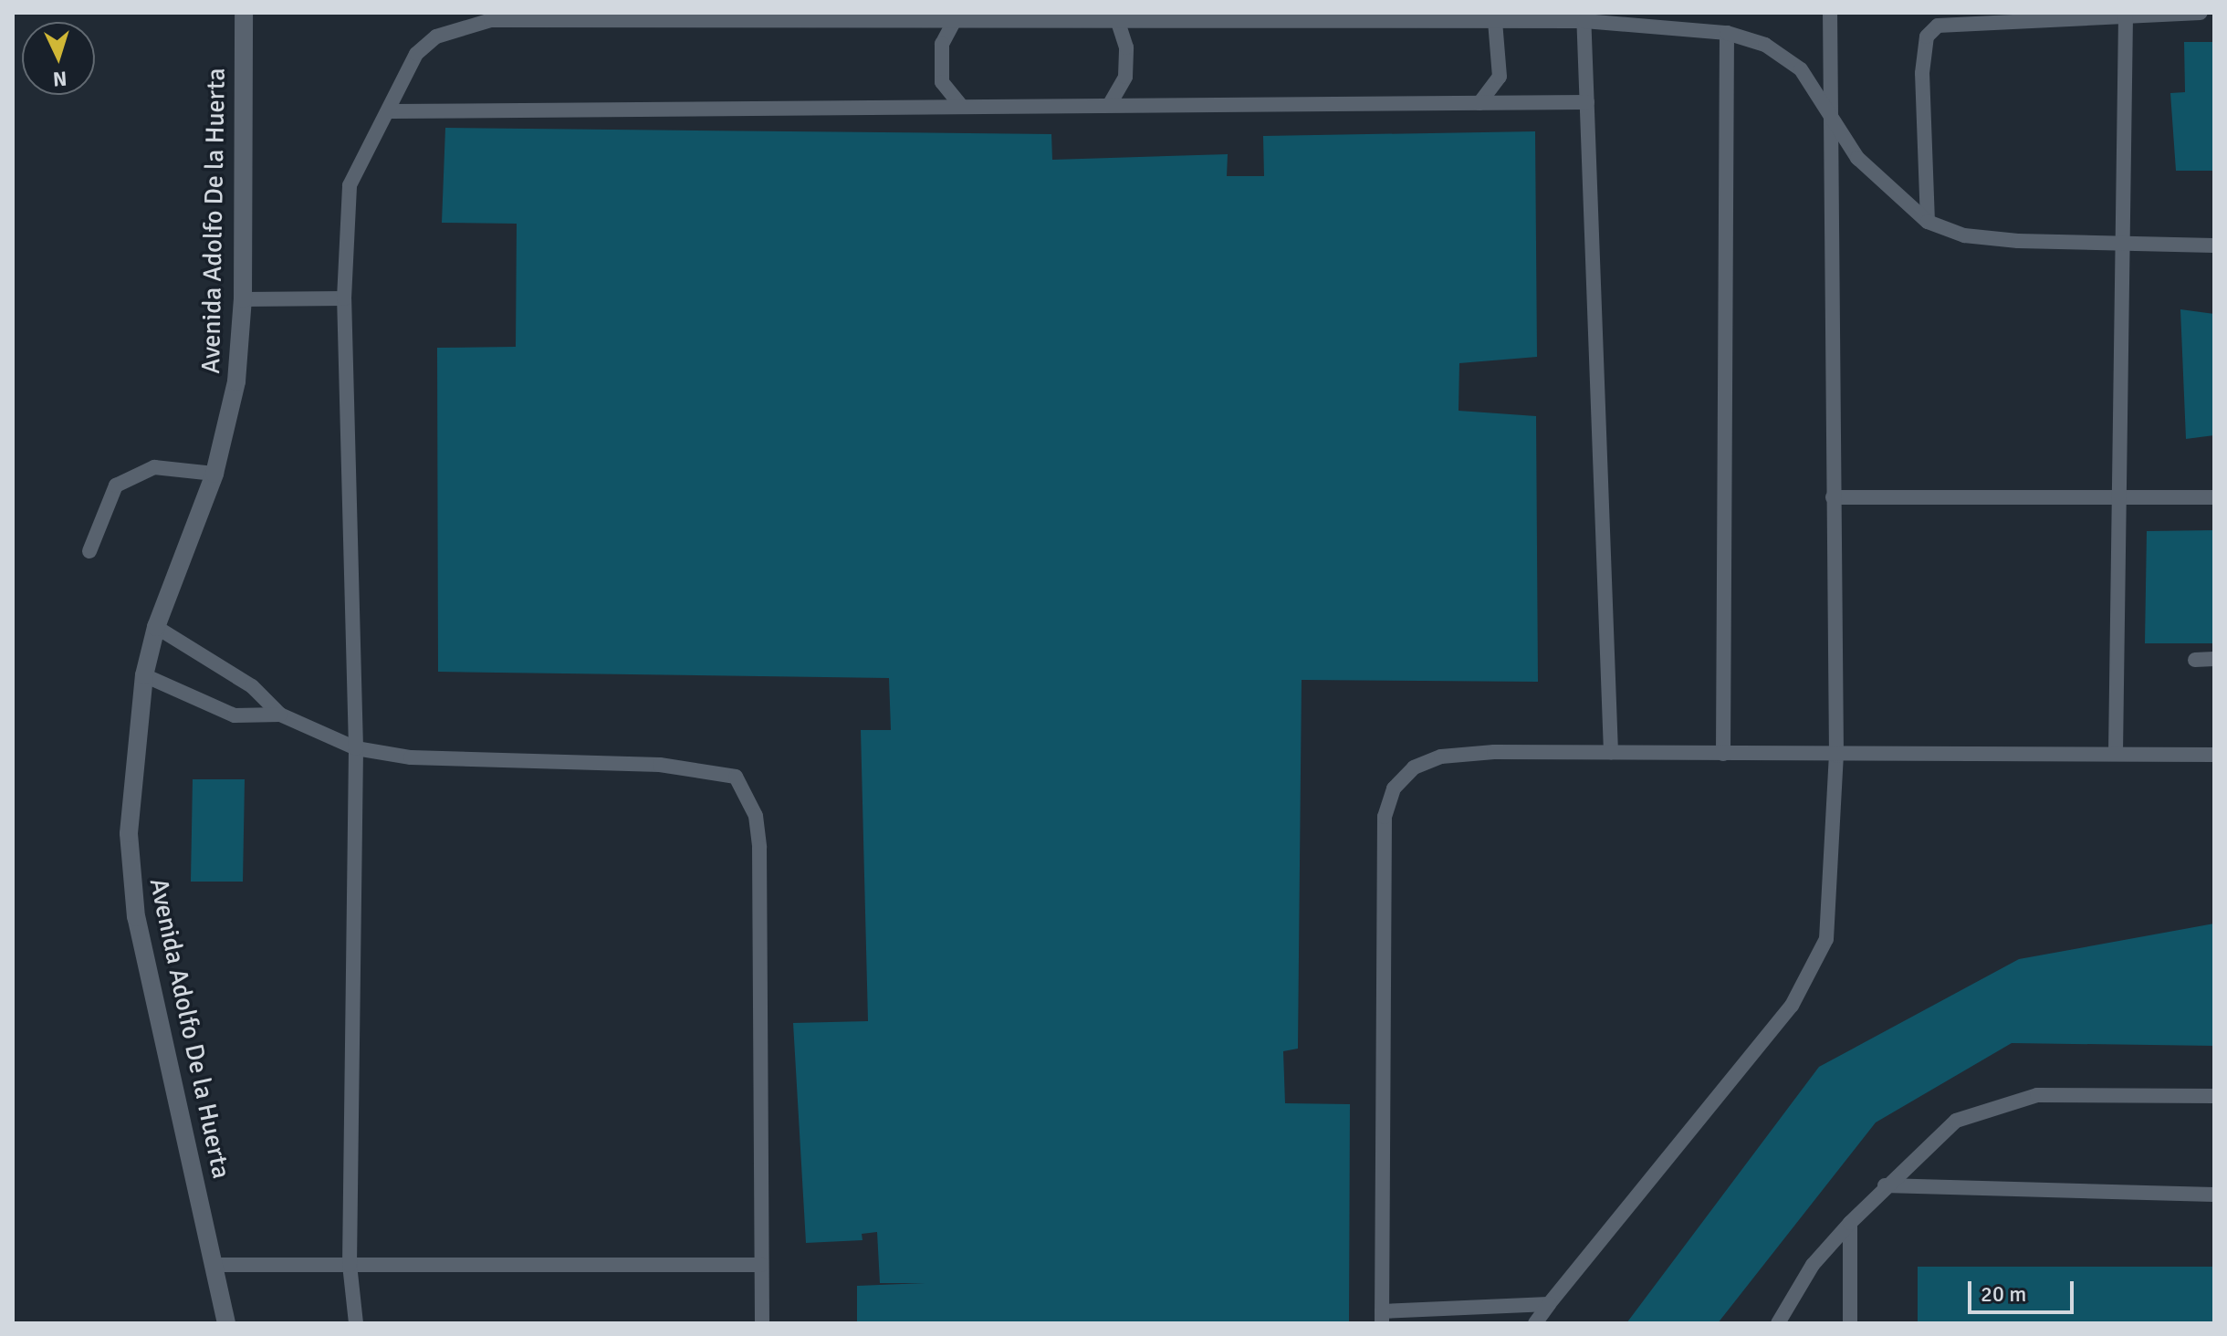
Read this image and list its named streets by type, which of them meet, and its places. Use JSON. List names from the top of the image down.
{
  "streets": {
    "street": ["Avenida Adolfo De la Huerta"]
  },
  "scale_bar": "20 m",
  "north": "bottom"
}
